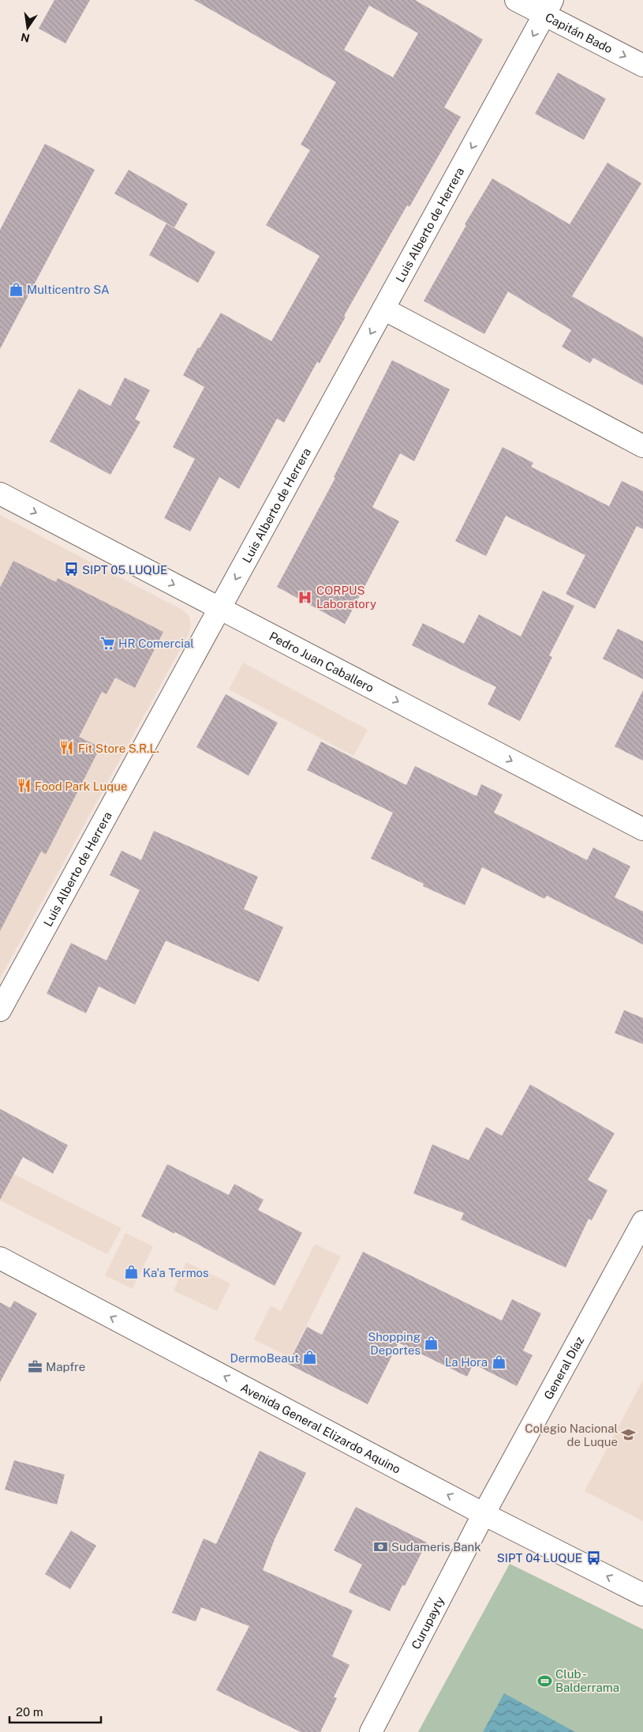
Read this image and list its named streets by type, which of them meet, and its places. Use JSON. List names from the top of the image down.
{
  "streets": {
    "street": [
      "Capitán Bado",
      "Luis Alberto de Herrera",
      "Pedro Juan Caballero",
      "General Díaz",
      "Avenida General Elizardo Aquino",
      "Curupayty"
    ]
  },
  "crossings": [
    ["Capitán Bado", "Luis Alberto de Herrera"],
    ["Luis Alberto de Herrera", "Pedro Juan Caballero"],
    ["General Díaz", "Avenida General Elizardo Aquino"],
    ["General Díaz", "Curupayty"],
    ["Avenida General Elizardo Aquino", "Curupayty"]
  ],
  "one_way": [
    "Capitán Bado",
    "Luis Alberto de Herrera",
    "Pedro Juan Caballero",
    "Avenida General Elizardo Aquino"
  ],
  "places": {
    "shop": [
      "Multicentro SA",
      "Ka'a Termos",
      "Shopping Deportes",
      "DermoBeaut",
      "La Hora"
    ],
    "bus stop": ["SIPT 05 LUQUE", "SIPT 04 LUQUE"],
    "hospital": ["CORPUS Laboratory"],
    "supermarket": ["HR Comercial"],
    "restaurant": ["Fit Store S.R.L.", "Food Park Luque"],
    "office": ["Mapfre"],
    "school or university": ["Colegio Nacional de Luque"],
    "bank": ["Sudameris Bank"],
    "sports": ["Club - Balderrama"]
  },
  "scale_bar": "20 m",
  "north": "bottom"
}
